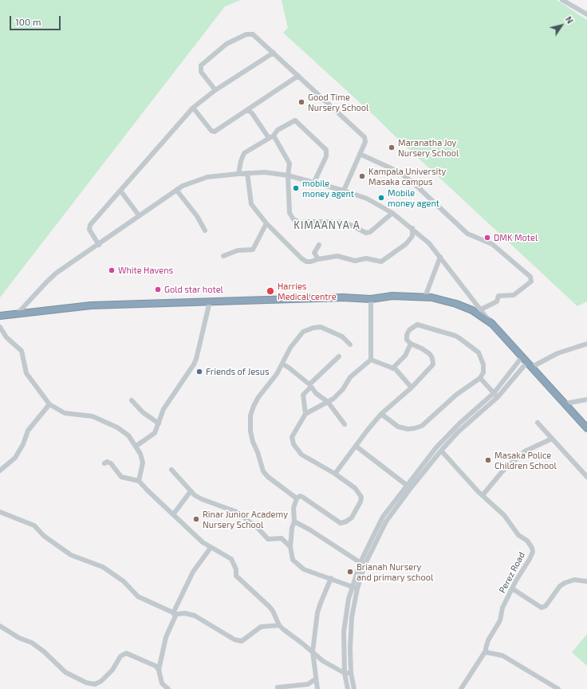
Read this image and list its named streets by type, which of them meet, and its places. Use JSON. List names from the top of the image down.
{
  "streets": {
    "street": ["Perez Road"]
  },
  "districts": ["KIMAANYA A"],
  "places": [
    "Good Time Nursery School",
    "Maranatha Joy Nursery School",
    "Kampala University Masaka campus",
    "mobile money agent",
    "Mobile money agent",
    "DMK Motel",
    "White Havens",
    "Gold star hotel",
    "Harries Medical centre",
    "Friends of Jesus",
    "Masaka Police Children School",
    "Rinar Junior Academy Nursery School",
    "Brianah Nursery and primary school"
  ],
  "scale_bar": "100 m",
  "north": "top right"
}
